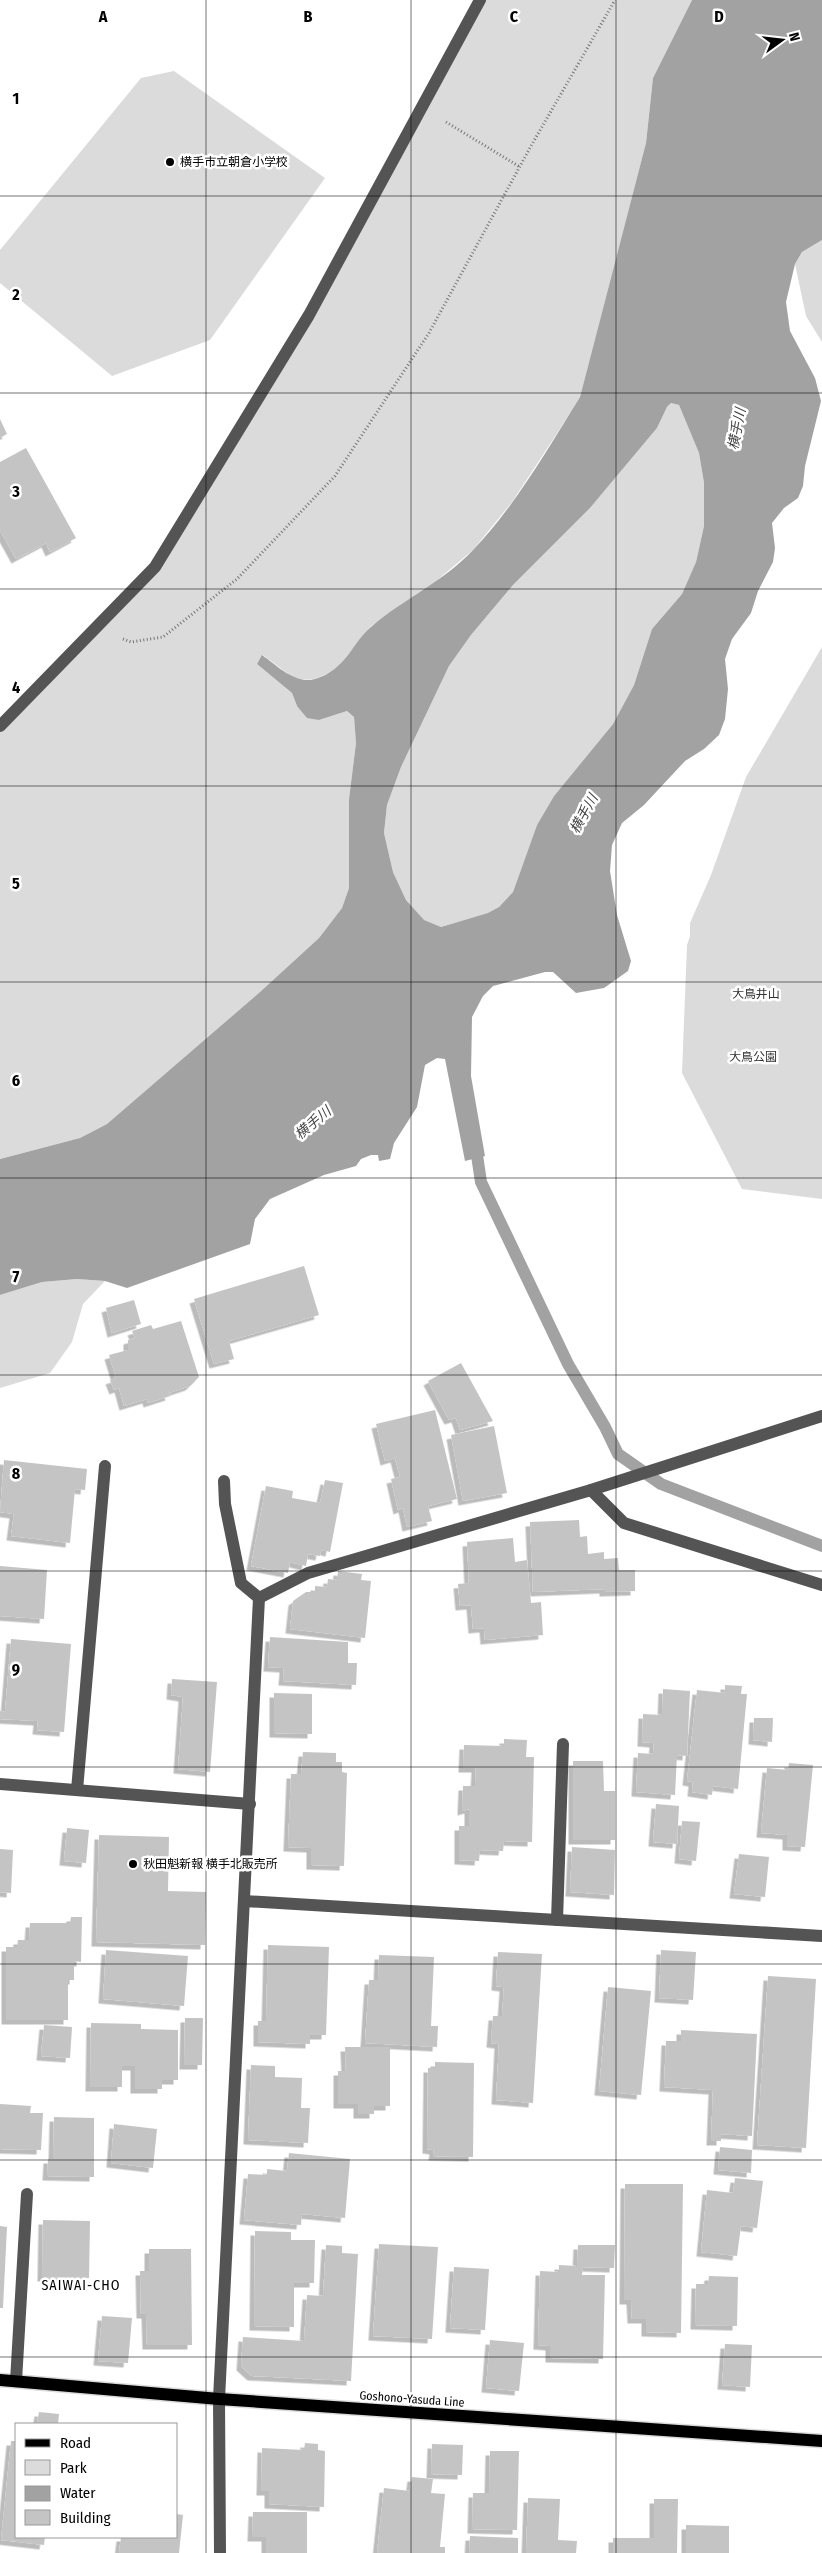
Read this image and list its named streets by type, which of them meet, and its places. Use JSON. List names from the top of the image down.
{
  "streets": {
    "main road": ["Goshono-Yasuda Line"]
  },
  "districts": ["SAIWAI-CHO"],
  "water": ["横手川"],
  "parks": ["大鳥井山", "大鳥公園"],
  "places": ["横手市立朝倉小学校", "秋田魁新報 横手北販売所"],
  "legend": [
    "Road",
    "Park",
    "Water",
    "Building"
  ],
  "north": "right",
  "grid": {
    "columns": [
      "A",
      "B",
      "C",
      "D"
    ],
    "rows": [
      "1",
      "2",
      "3",
      "4",
      "5",
      "6",
      "7",
      "8",
      "9"
    ]
  }
}
